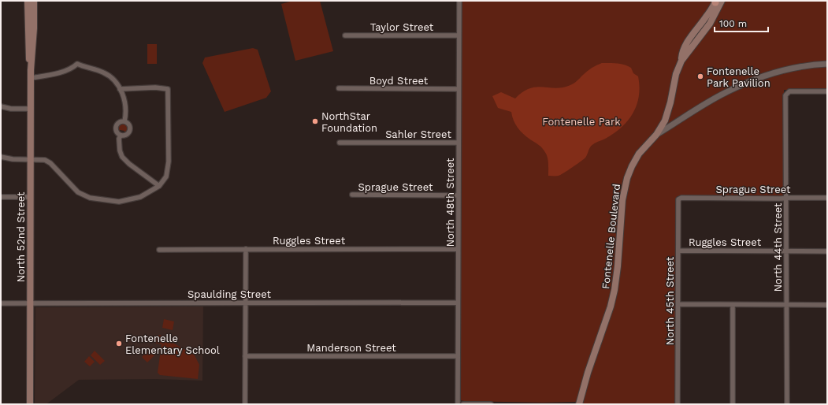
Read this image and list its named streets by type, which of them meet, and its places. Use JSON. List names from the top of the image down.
{
  "streets": {
    "main road": ["Fontenelle Boulevard", "North 52nd Street"],
    "street": [
      "Taylor Street",
      "Boyd Street",
      "Sahler Street",
      "Sprague Street",
      "North 48th Street",
      "Ruggles Street",
      "North 44th Street",
      "Spaulding Street",
      "North 45th Street",
      "Manderson Street"
    ]
  },
  "crossings": [
    ["Taylor Street", "North 48th Street"],
    ["Boyd Street", "North 48th Street"],
    ["Sahler Street", "North 48th Street"],
    ["Sprague Street", "North 48th Street"],
    ["Sprague Street", "North 44th Street"],
    ["Sprague Street", "North 45th Street"],
    ["North 48th Street", "Ruggles Street"],
    ["North 48th Street", "Spaulding Street"],
    ["North 48th Street", "Manderson Street"],
    ["North 52nd Street", "Spaulding Street"],
    ["Ruggles Street", "North 44th Street"],
    ["Ruggles Street", "North 45th Street"]
  ],
  "parks": ["Fontenelle Park"],
  "places": ["Fontenelle Park Pavilion", "NorthStar Foundation", "Fontenelle Elementary School"],
  "scale_bar": "100 m"
}
